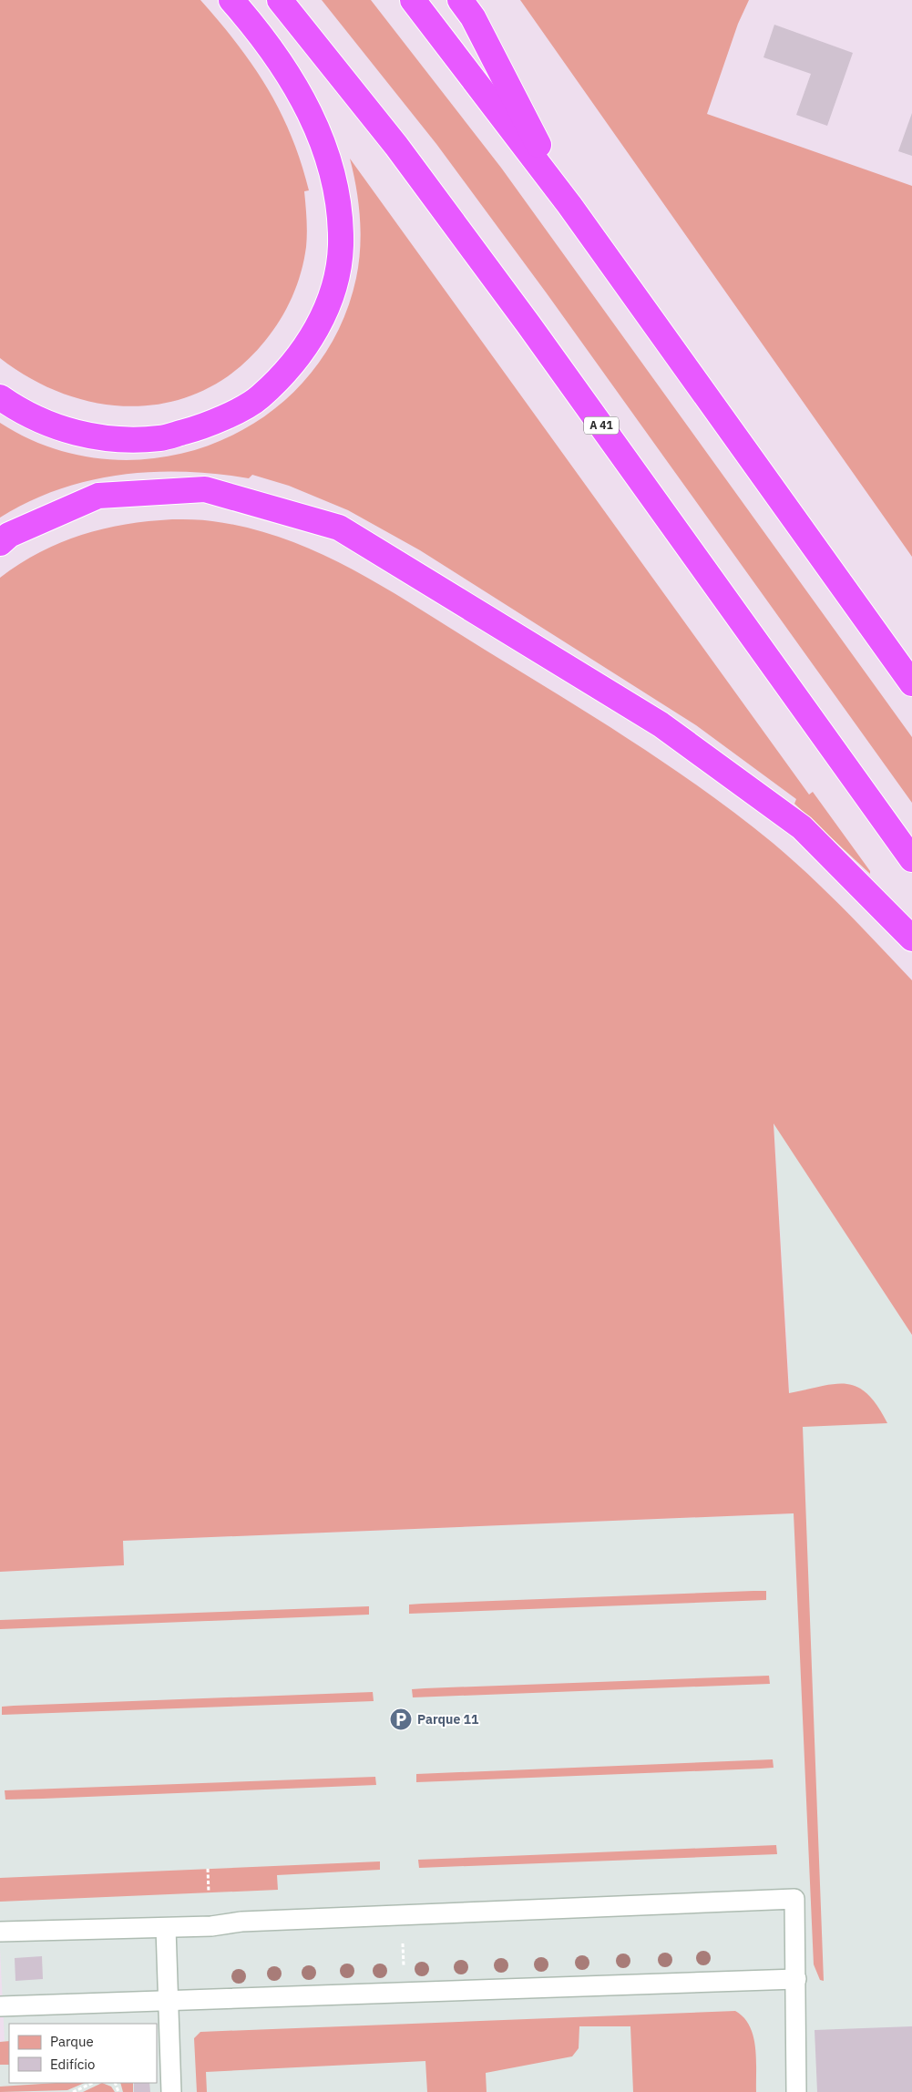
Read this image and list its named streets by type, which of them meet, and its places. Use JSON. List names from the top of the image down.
{
  "streets": {
    "highway": ["A 41"]
  },
  "places": {
    "parking": ["Parque 11"]
  },
  "legend": ["Parque", "Edifício"]
}
